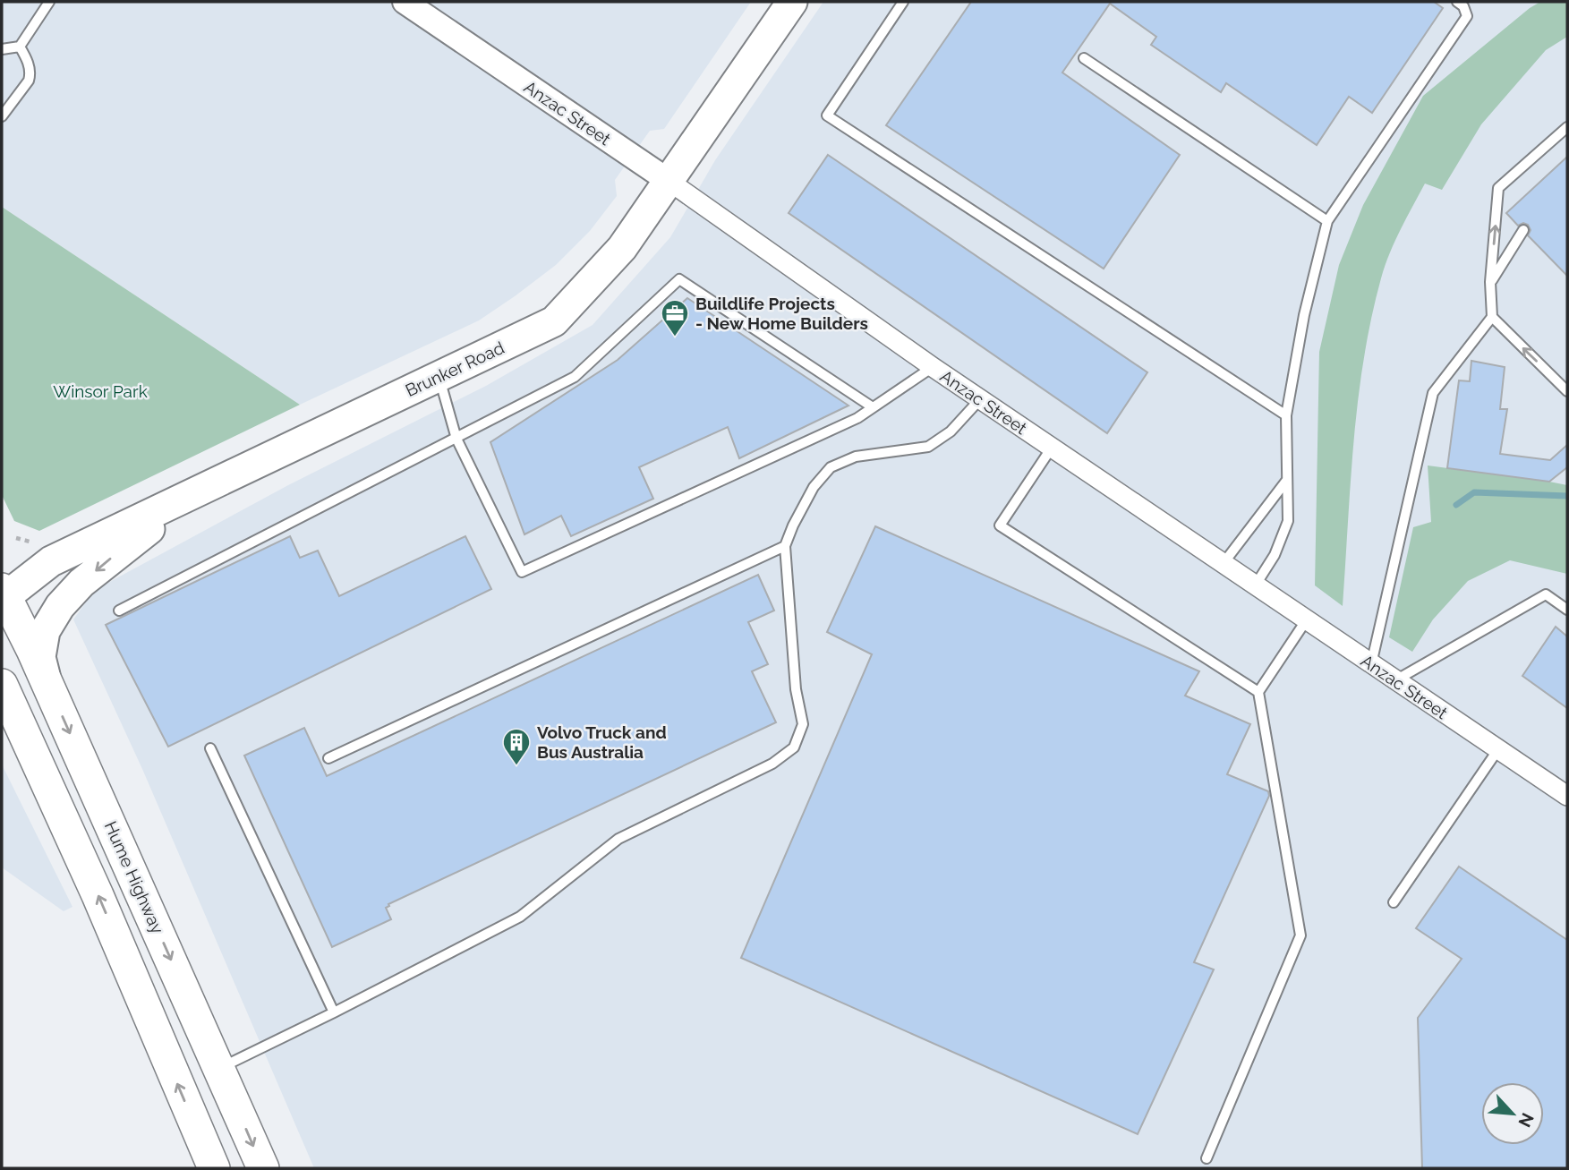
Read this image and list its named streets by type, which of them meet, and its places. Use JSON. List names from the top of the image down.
{
  "streets": {
    "highway": ["Hume Highway"],
    "main road": ["Brunker Road"],
    "street": ["Anzac Street"]
  },
  "crossings": [
    ["Anzac Street", "Brunker Road"],
    ["Brunker Road", "Hume Highway"]
  ],
  "parks": ["Winsor Park"],
  "places": {
    "office": ["Buildlife Projects - New Home Builders"],
    "building": ["Volvo Truck and Bus Australia"]
  },
  "north": "bottom right"
}
